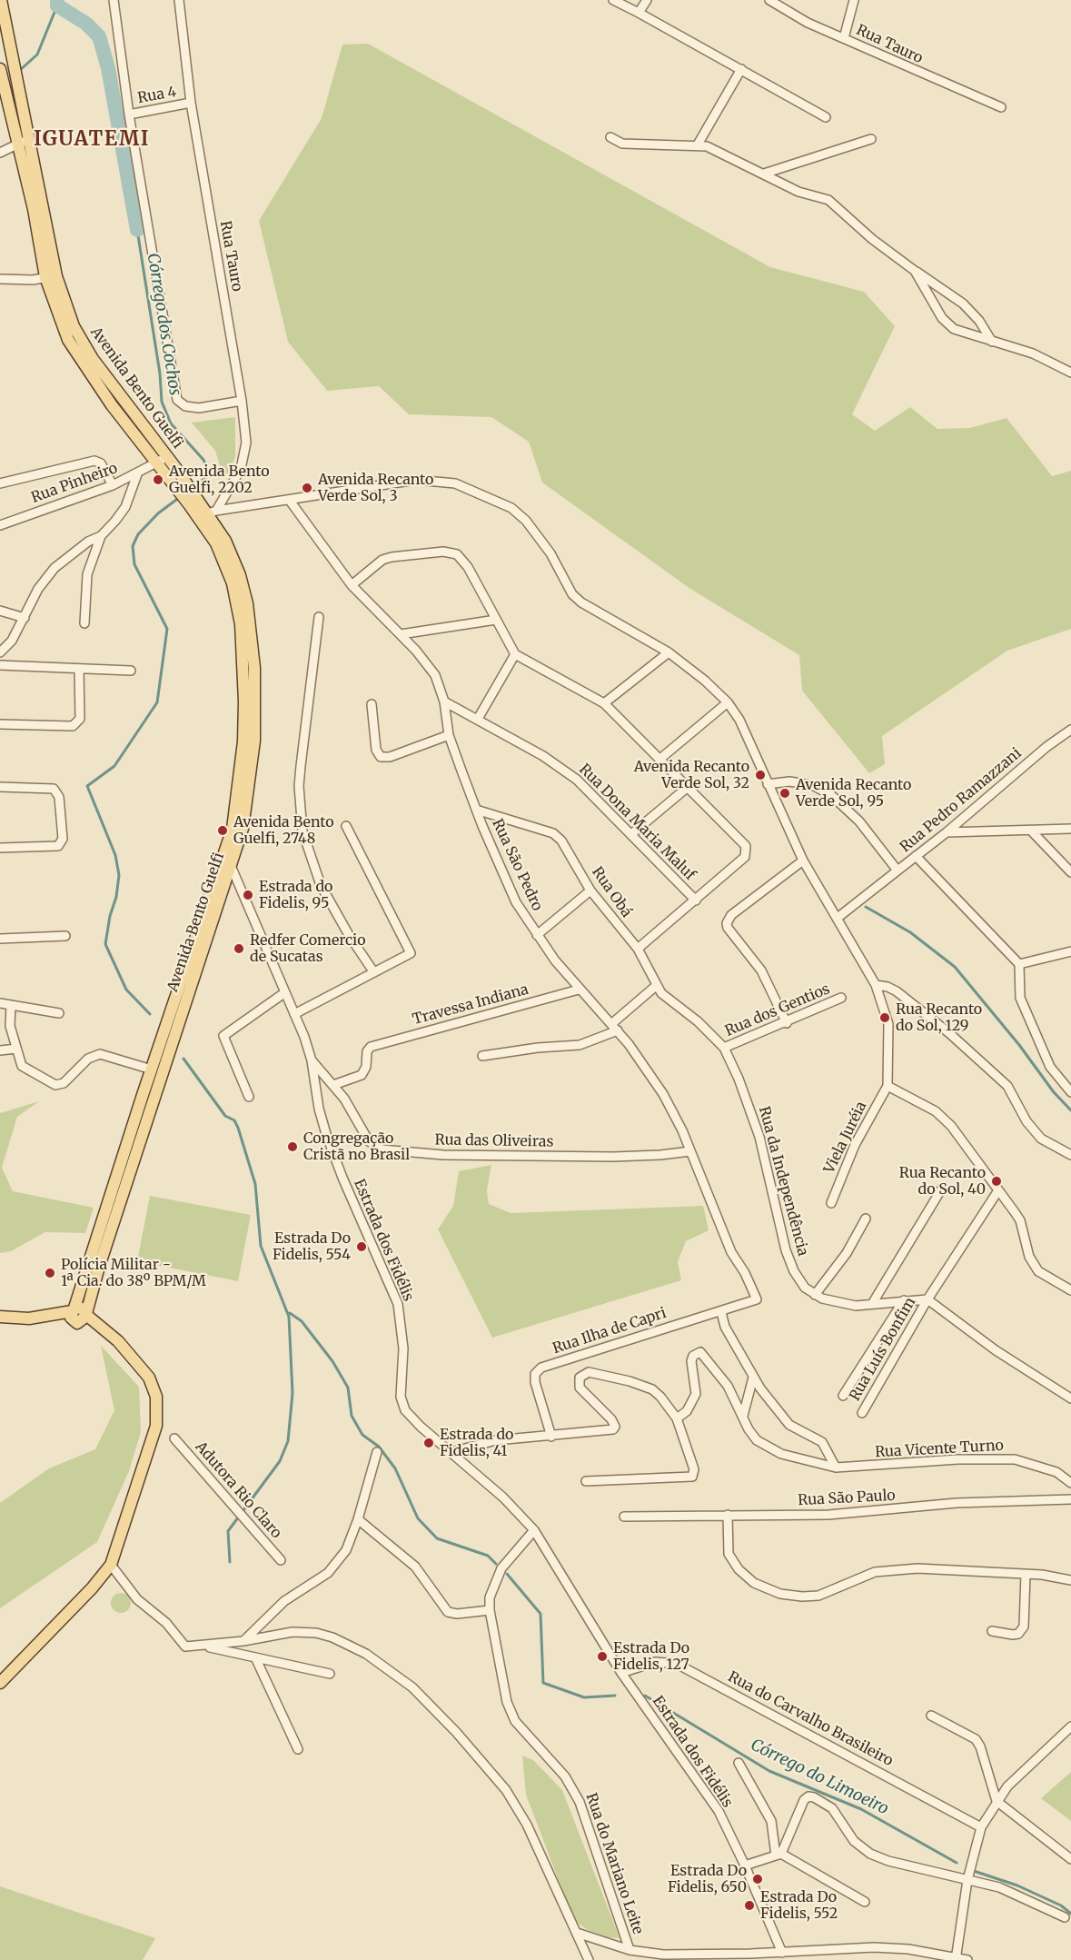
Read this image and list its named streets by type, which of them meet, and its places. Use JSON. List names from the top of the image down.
{
  "streets": {
    "main road": ["Avenida Bento Guelfi"],
    "street": [
      "Rua Tauro",
      "Rua 4",
      "Rua Pinheiro",
      "Rua Pedro Ramazzani",
      "Rua Dona Maria Maluf",
      "Rua São Pedro",
      "Rua Obá",
      "Travessa Indiana",
      "Rua dos Gentios",
      "Viela Juréia",
      "Rua das Oliveiras",
      "Rua da Independência",
      "Estrada dos Fidélis",
      "Rua Ilha de Capri",
      "Rua Luís Bonfim",
      "Rua Vicente Turno",
      "Adutora Rio Claro",
      "Rua São Paulo",
      "Rua do Carvalho Brasileiro",
      "Rua do Mariano Leite"
    ]
  },
  "crossings": [
    ["Rua Tauro", "Rua 4"],
    ["Rua Tauro", "Avenida Bento Guelfi"],
    ["Avenida Bento Guelfi", "Rua Pinheiro"],
    ["Avenida Bento Guelfi", "Estrada dos Fidélis"],
    ["Rua Dona Maria Maluf", "Rua São Pedro"],
    ["Rua São Pedro", "Rua Obá"],
    ["Rua São Pedro", "Travessa Indiana"],
    ["Rua São Pedro", "Rua das Oliveiras"],
    ["Rua São Pedro", "Rua Ilha de Capri"],
    ["Rua Obá", "Rua da Independência"],
    ["Travessa Indiana", "Rua das Oliveiras"],
    ["Rua dos Gentios", "Rua da Independência"],
    ["Rua das Oliveiras", "Estrada dos Fidélis"],
    ["Rua da Independência", "Rua Luís Bonfim"],
    ["Estrada dos Fidélis", "Rua do Carvalho Brasileiro"],
    ["Estrada dos Fidélis", "Rua do Mariano Leite"]
  ],
  "districts": ["IGUATEMI"],
  "water": ["Córrego dos Cochos", "Córrego do Limoeiro"],
  "places": [
    "Avenida Bento Guelfi, 2202",
    "Avenida Recanto Verde Sol, 3",
    "Avenida Recanto Verde Sol, 32",
    "Avenida Recanto Verde Sol, 95",
    "Avenida Bento Guelfi, 2748",
    "Estrada do Fidelis, 95",
    "Redfer Comercio de Sucatas",
    "Rua Recanto do Sol, 129",
    "Congregação Cristã no Brasil",
    "Rua Recanto do Sol, 40",
    "Estrada Do Fidelis, 554",
    "Polícia Militar - 1ª Cia. do 38º BPM/M",
    "Estrada do Fidelis, 41",
    "Estrada Do Fidelis, 127",
    "Estrada Do Fidelis, 650",
    "Estrada Do Fidelis, 552"
  ]
}
